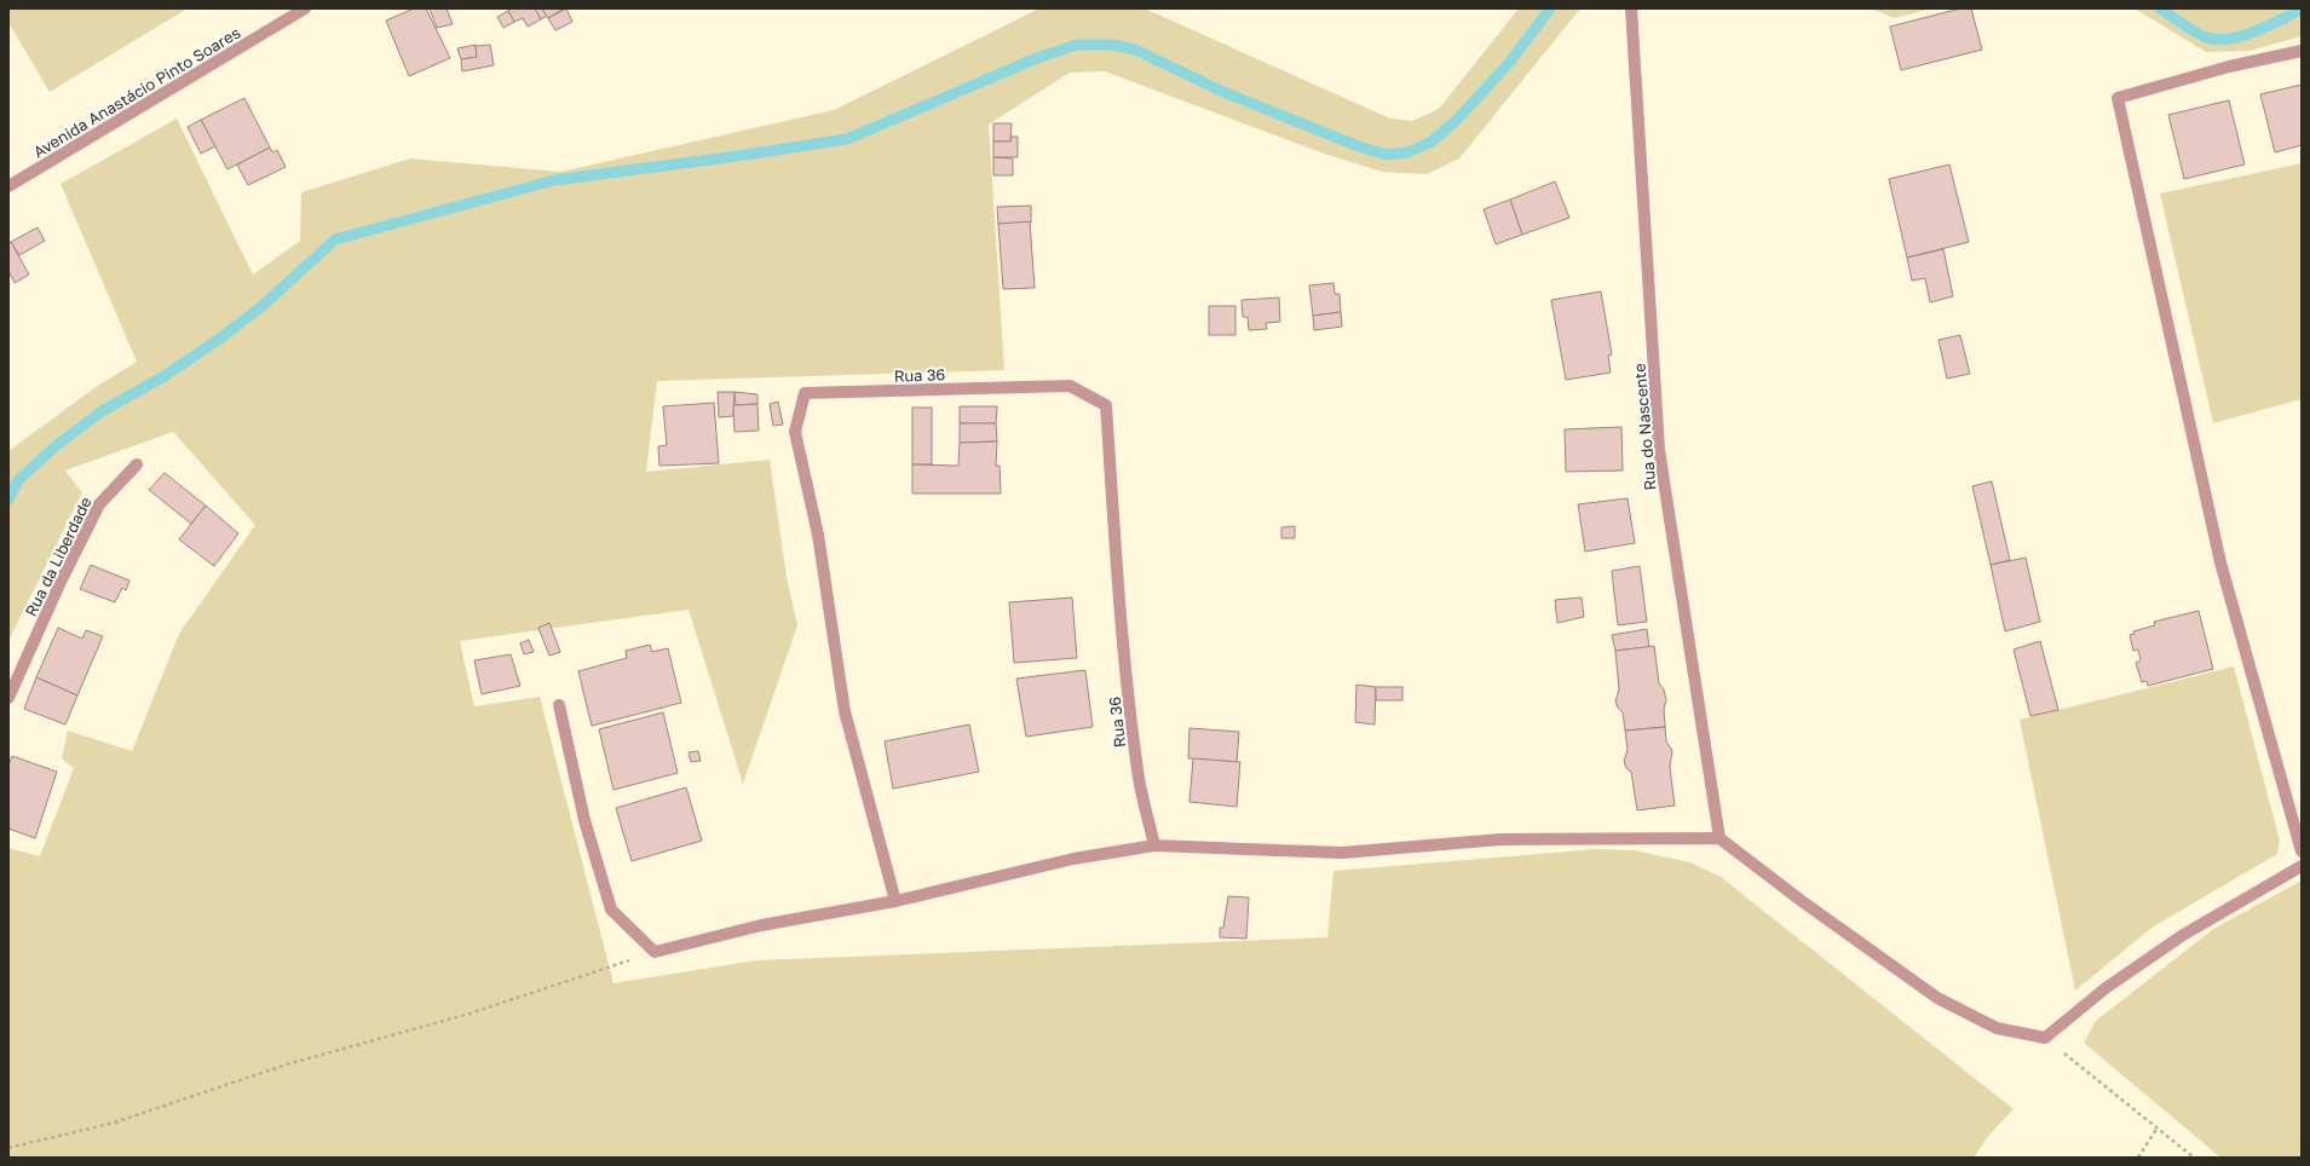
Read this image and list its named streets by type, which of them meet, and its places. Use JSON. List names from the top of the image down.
{
  "streets": {
    "street": [
      "Avenida Anastácio Pinto Soares",
      "Rua 36",
      "Rua do Nascente",
      "Rua da Liberdade"
    ]
  }
}
